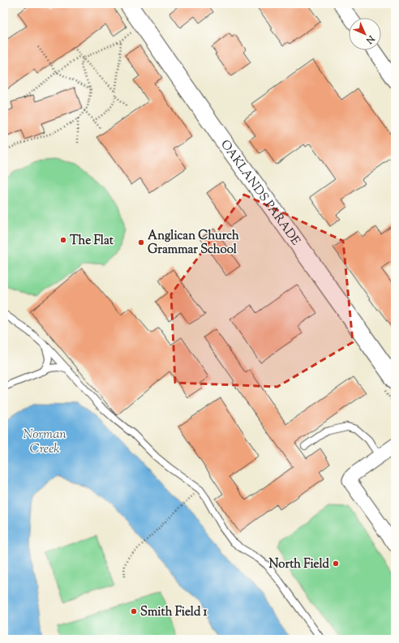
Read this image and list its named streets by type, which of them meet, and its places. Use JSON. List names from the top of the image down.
{
  "streets": {
    "street": ["OAKLANDS PARADE"]
  },
  "water": ["Norman Creek"],
  "places": [
    "The Flat",
    "Anglican Church Grammar School",
    "North Field",
    "Smith Field 1"
  ],
  "north": "bottom right"
}
